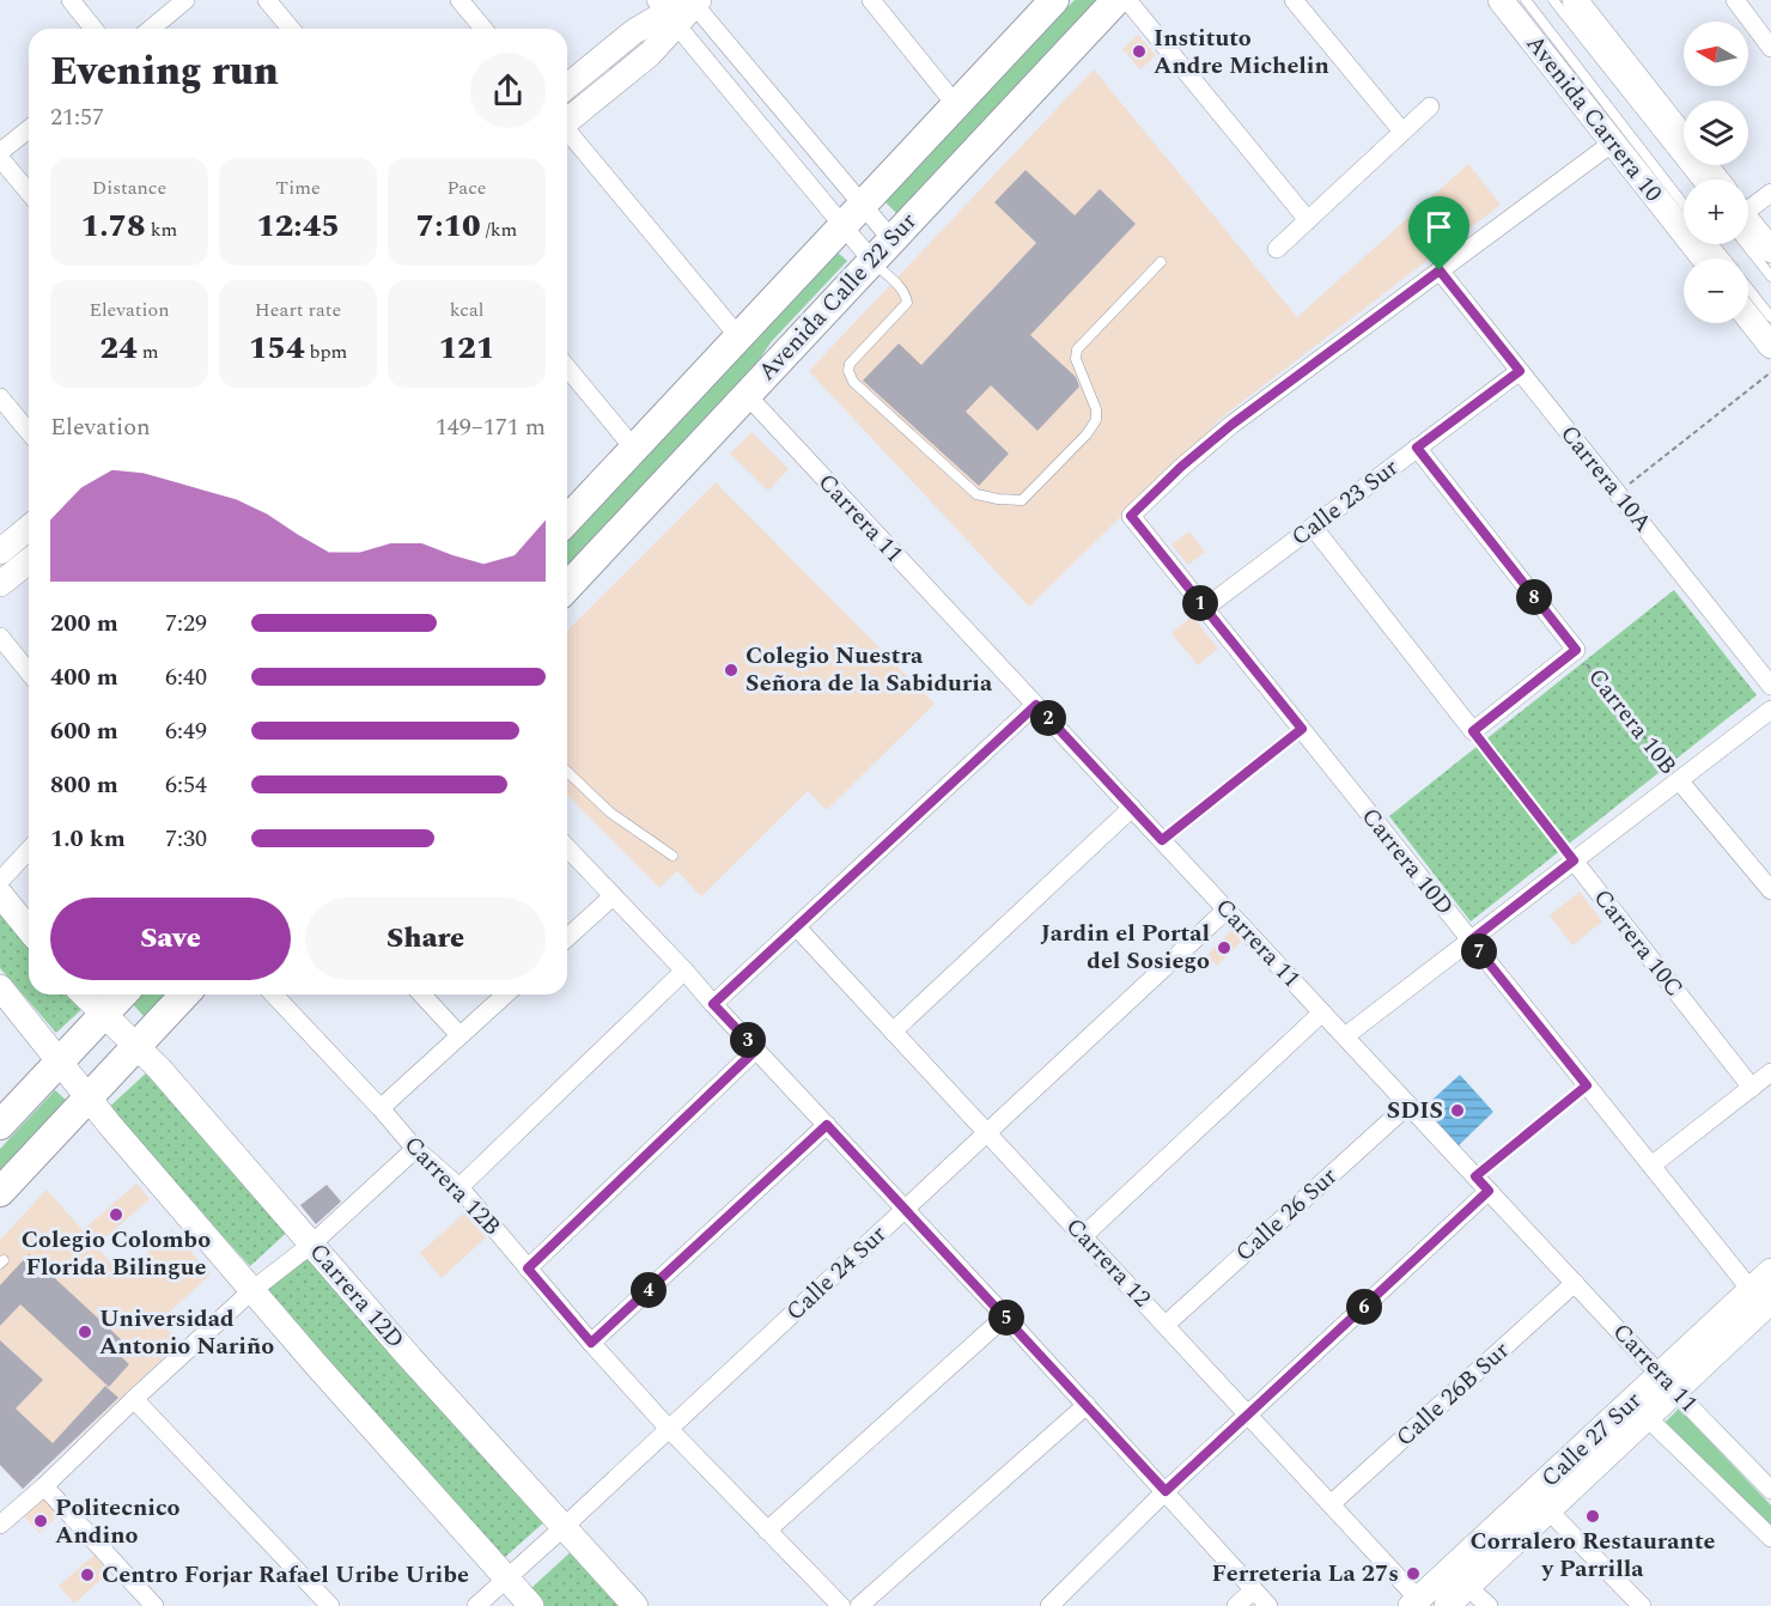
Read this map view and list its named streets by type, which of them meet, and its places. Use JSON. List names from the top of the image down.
{
  "streets": {
    "main road": ["Avenida Calle 22 Sur"],
    "street": [
      "Avenida Carrera 10",
      "Carrera 10A",
      "Calle 23 Sur",
      "Carrera 11",
      "Carrera 10B",
      "Carrera 10D",
      "Carrera 10C",
      "Carrera 12B",
      "Calle 26 Sur",
      "Carrera 12",
      "Calle 24 Sur",
      "Carrera 12D",
      "Calle 26B Sur",
      "Calle 27 Sur"
    ]
  },
  "crossings": [
    ["Avenida Calle 22 Sur", "Carrera 11"],
    ["Carrera 10A", "Calle 23 Sur"],
    ["Carrera 10A", "Carrera 10D"],
    ["Calle 23 Sur", "Carrera 10B"],
    ["Calle 23 Sur", "Carrera 10D"],
    ["Carrera 11", "Calle 26 Sur"],
    ["Carrera 11", "Calle 24 Sur"],
    ["Carrera 11", "Calle 26B Sur"],
    ["Carrera 11", "Calle 27 Sur"],
    ["Carrera 10D", "Calle 27 Sur"],
    ["Carrera 12B", "Calle 24 Sur"],
    ["Calle 26 Sur", "Carrera 12"],
    ["Carrera 12", "Calle 24 Sur"],
    ["Carrera 12", "Calle 26B Sur"],
    ["Carrera 12", "Calle 27 Sur"],
    ["Calle 24 Sur", "Carrera 12D"]
  ],
  "places": [
    "Instituto Andre Michelin",
    "Colegio Nuestra Señora de la Sabiduria",
    "Jardin el Portal del Sosiego",
    "SDIS",
    "Colegio Colombo Florida Bilingue",
    "Universidad Antonio Nariño",
    "Corralero Restaurante y Parrilla",
    "Politecnico Andino",
    "Ferreteria La 27s",
    "Centro Forjar Rafael Uribe Uribe"
  ],
  "north": "left",
  "page": {
    "map_buttons": ["+", "−"],
    "heading": ["Evening run", "21:57"],
    "stats": [
      ["Distance", "1.78 km"],
      ["Time", "12:45"],
      ["Pace", "7:10 /km"],
      ["Elevation", "24 m"],
      ["Heart rate", "154 bpm"],
      ["kcal", "121"]
    ],
    "chart": ["Elevation", "149–171 m"],
    "pins": [
      "8",
      "1",
      "2",
      "7",
      "3",
      "4",
      "6",
      "5"
    ],
    "list": [
      {
        "name": "200 m",
        "note": "7:29"
      },
      {
        "name": "400 m",
        "note": "6:40"
      },
      {
        "name": "600 m",
        "note": "6:49"
      },
      {
        "name": "800 m",
        "note": "6:54"
      },
      {
        "name": "1.0 km",
        "note": "7:30"
      }
    ],
    "buttons": ["Save", "Share"]
  }
}
